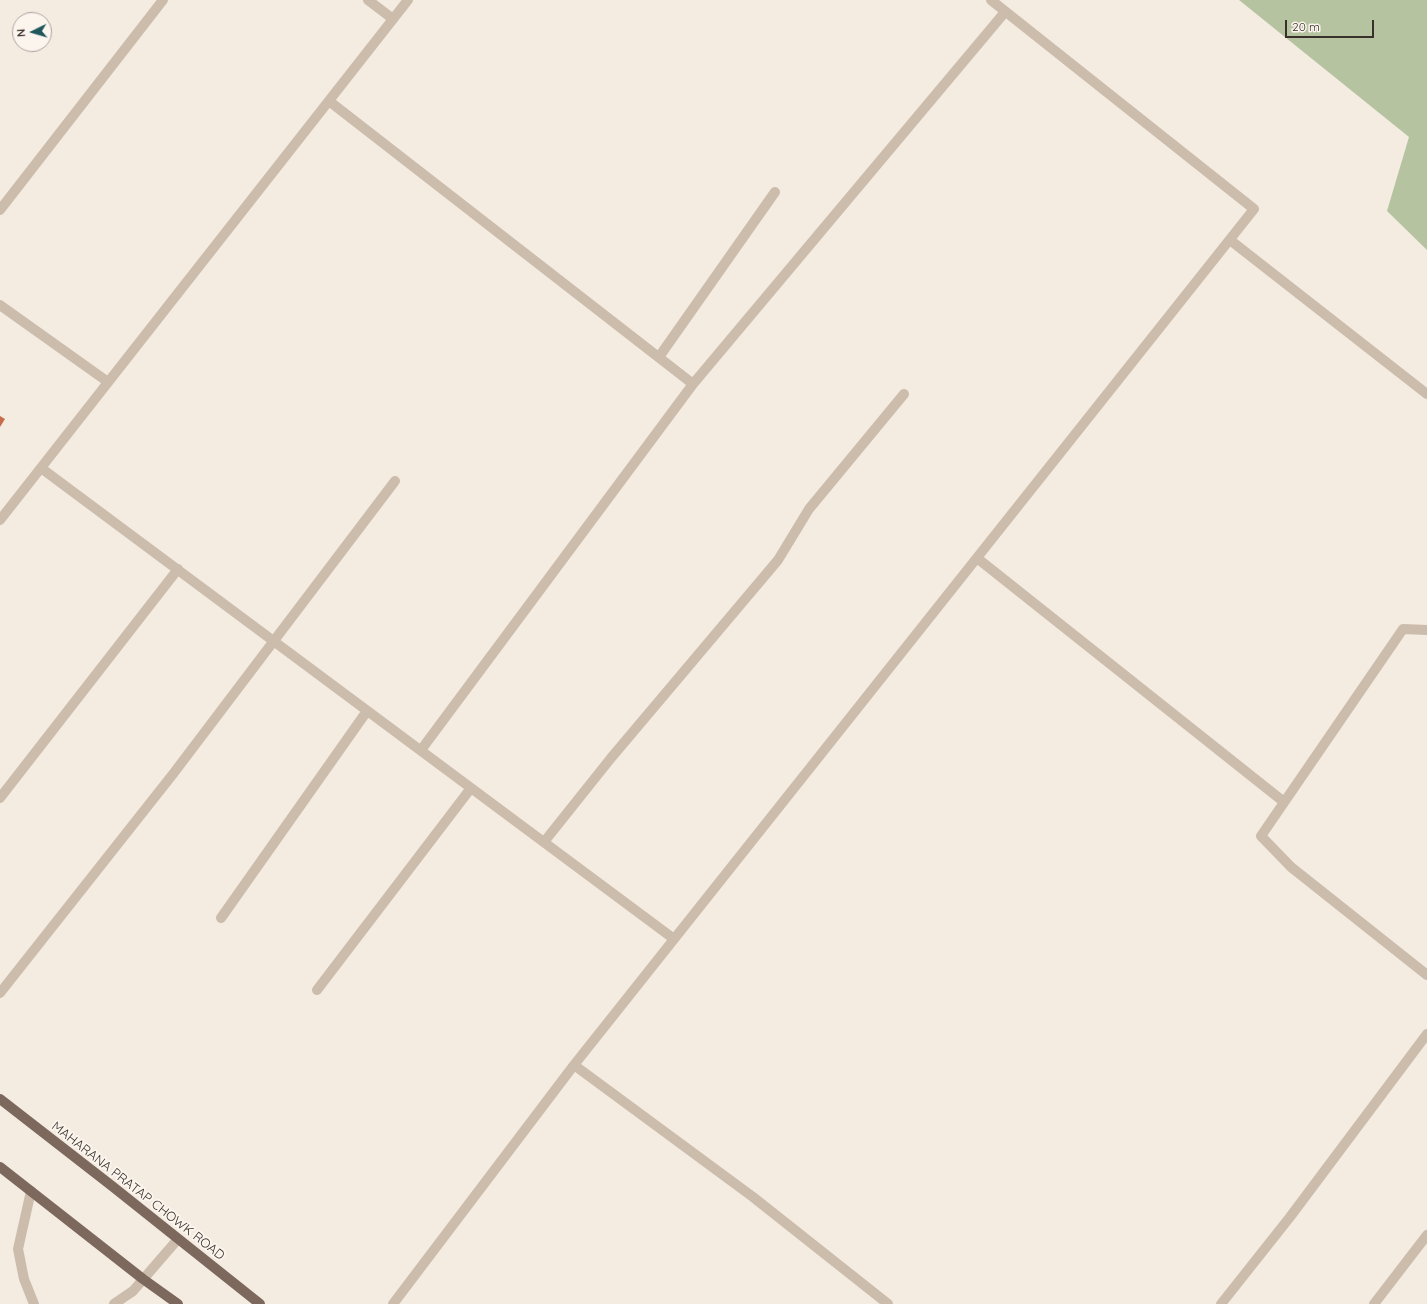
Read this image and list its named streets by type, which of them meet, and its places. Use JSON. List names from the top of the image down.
{
  "streets": {
    "main road": ["MAHARANA PRATAP CHOWK ROAD"]
  },
  "scale_bar": "20 m",
  "north": "left"
}
